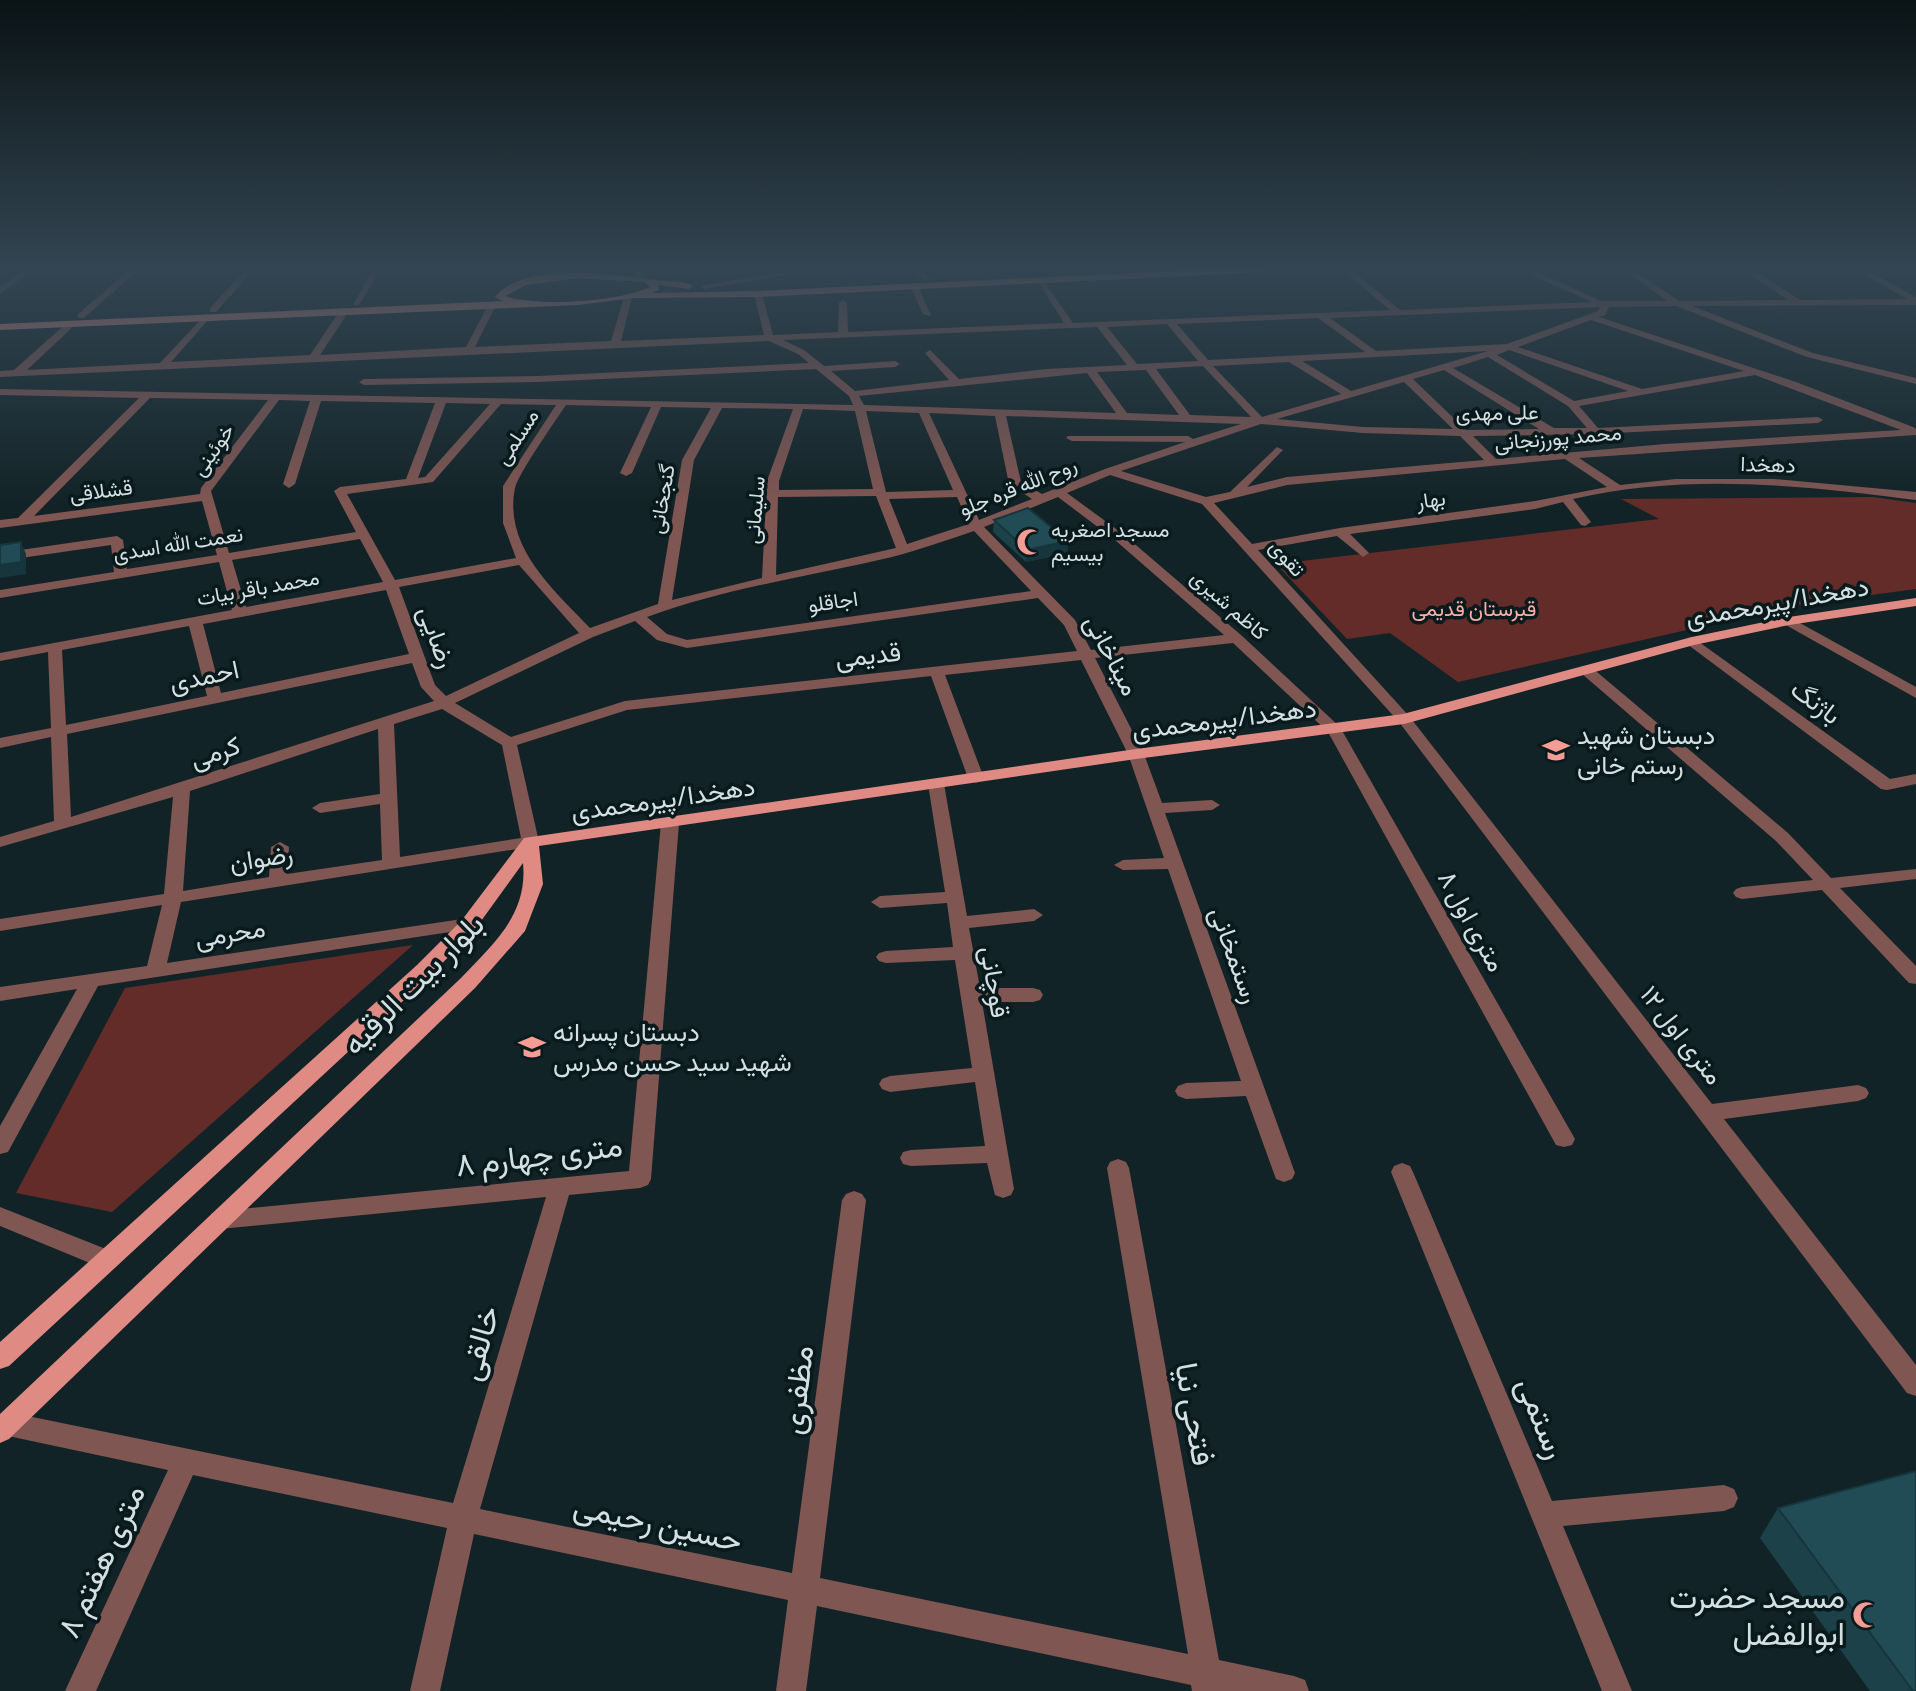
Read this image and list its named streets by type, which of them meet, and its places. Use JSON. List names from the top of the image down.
{
  "streets": {
    "main road": ["دهخدا/پیرمحمدی", "بلوار بیت الرقیه"],
    "street": [
      "علی مهدی",
      "مسلمی",
      "محمد پورزنجانی",
      "خوئینی",
      "دهخدا",
      "روح الله قره جلو",
      "قشلاقی",
      "گنجخانی",
      "بهار",
      "سلیمانی",
      "نعمت الله اسدی",
      "تقوی",
      "محمد باقر بیات",
      "اجاقلو",
      "کاظم شیری",
      "رضایی",
      "قدیمی",
      "میناخانی",
      "احمدی",
      "باژنگ",
      "کرمی",
      "رضوان",
      "۸ متری اول",
      "محرمی",
      "رستمخانی",
      "قوچانی",
      "۱۲ متری اول",
      "۸ متری چهارم",
      "خالقی",
      "مظفری",
      "فتحی نیا",
      "رستمی",
      "حسین رحیمی",
      "۸ متری هفتم"
    ]
  },
  "crossings": [
    ["علی مهدی", "مسلمی"],
    ["علی مهدی", "خوئینی"],
    ["علی مهدی", "روح الله قره جلو"],
    ["علی مهدی", "گنجخانی"],
    ["علی مهدی", "سلیمانی"],
    ["مسلمی", "روح الله قره جلو"],
    ["مسلمی", "محمد باقر بیات"],
    ["محمد پورزنجانی", "تقوی"],
    ["خوئینی", "قشلاقی"],
    ["خوئینی", "نعمت الله اسدی"],
    ["خوئینی", "محمد باقر بیات"],
    ["دهخدا", "بهار"],
    ["روح الله قره جلو", "گنجخانی"],
    ["روح الله قره جلو", "سلیمانی"],
    ["روح الله قره جلو", "اجاقلو"],
    ["روح الله قره جلو", "کاظم شیری"],
    ["روح الله قره جلو", "رضایی"],
    ["روح الله قره جلو", "میناخانی"],
    ["روح الله قره جلو", "کرمی"],
    ["بهار", "تقوی"],
    ["نعمت الله اسدی", "رضایی"],
    ["تقوی", "دهخدا/پیرمحمدی"],
    ["تقوی", "۱۲ متری اول"],
    ["محمد باقر بیات", "رضایی"],
    ["اجاقلو", "میناخانی"],
    ["دهخدا/پیرمحمدی", "کاظم شیری"],
    ["دهخدا/پیرمحمدی", "میناخانی"],
    ["دهخدا/پیرمحمدی", "باژنگ"],
    ["دهخدا/پیرمحمدی", "رضوان"],
    ["دهخدا/پیرمحمدی", "۸ متری اول"],
    ["دهخدا/پیرمحمدی", "رستمخانی"],
    ["دهخدا/پیرمحمدی", "قوچانی"],
    ["دهخدا/پیرمحمدی", "بلوار بیت الرقیه"],
    ["دهخدا/پیرمحمدی", "۱۲ متری اول"],
    ["دهخدا/پیرمحمدی", "۸ متری چهارم"],
    ["کاظم شیری", "قدیمی"],
    ["کاظم شیری", "۸ متری اول"],
    ["رضایی", "قدیمی"],
    ["رضایی", "احمدی"],
    ["رضایی", "کرمی"],
    ["قدیمی", "میناخانی"],
    ["میناخانی", "رستمخانی"],
    ["رضوان", "بلوار بیت الرقیه"],
    ["محرمی", "بلوار بیت الرقیه"],
    ["بلوار بیت الرقیه", "۸ متری چهارم"],
    ["بلوار بیت الرقیه", "حسین رحیمی"],
    ["۸ متری چهارم", "خالقی"],
    ["خالقی", "حسین رحیمی"],
    ["مظفری", "حسین رحیمی"],
    ["فتحی نیا", "حسین رحیمی"],
    ["حسین رحیمی", "۸ متری هفتم"]
  ],
  "parks": ["قبرستان قدیمى"],
  "places": {
    "mosque": ["مسجد اصغریه بیسیم", "مسجد حضرت ابوالفضل"],
    "school or university": ["دبستان شهید رستم خانی", "دبستان پسرانه شهید سید حسن مدرس"]
  }
}
